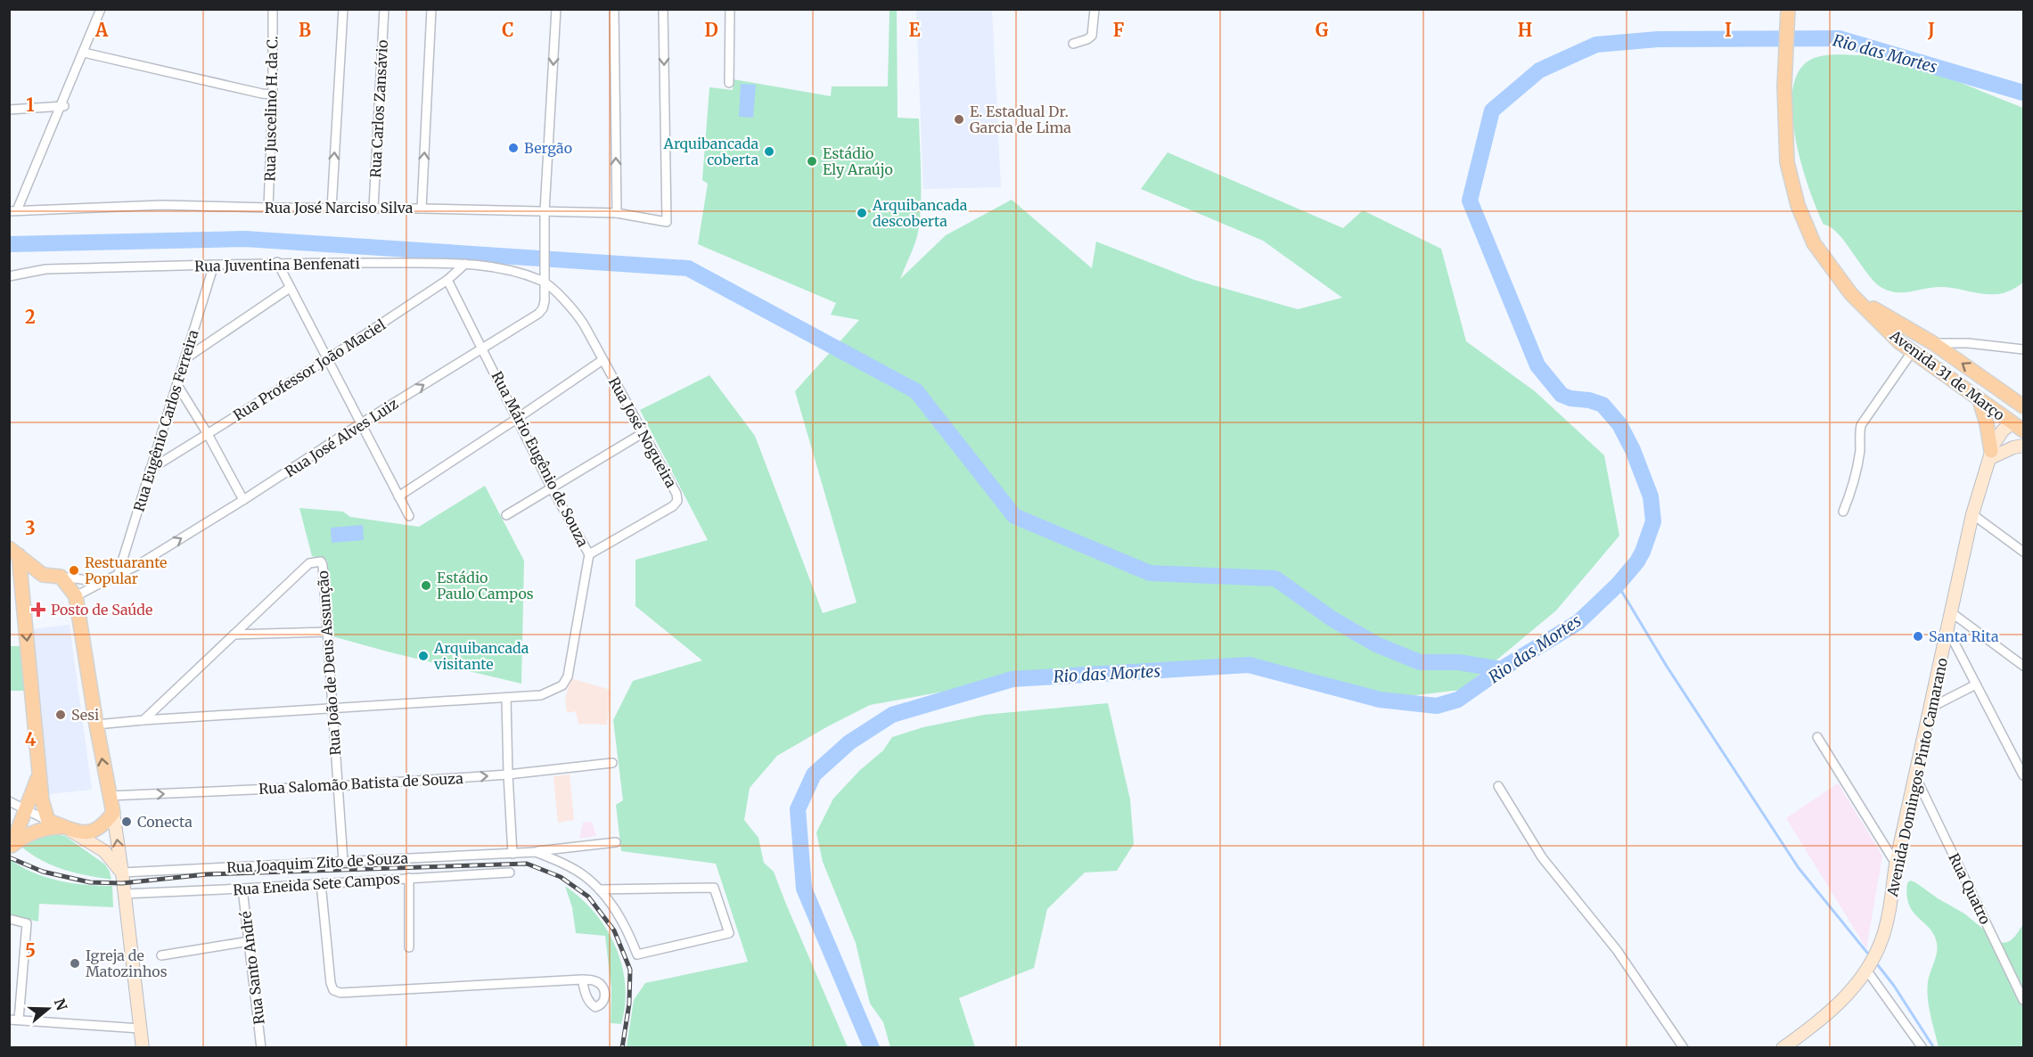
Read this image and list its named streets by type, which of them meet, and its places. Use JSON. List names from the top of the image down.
{
  "streets": {
    "main road": ["Avenida 31 de Março", "Avenida Domingos Pinto Camarano"],
    "street": [
      "Rua Juscelino H. da C.",
      "Rua Carlos Zansávio",
      "Rua José Narciso Silva",
      "Rua Juventina Benfenati",
      "Rua Professor João Maciel",
      "Rua Eugênio Carlos Ferreira",
      "Rua José Nogueira",
      "Rua José Alves Luiz",
      "Rua Mário Eugênio de Souza",
      "Rua João de Deus Assunção",
      "Rua Salomão Batista de Souza",
      "Rua Joaquim Zito de Souza",
      "Rua Eneida Sete Campos",
      "Rua Quatro",
      "Rua Santo André"
    ]
  },
  "crossings": [
    ["Rua Juscelino H. da C.", "Rua José Narciso Silva"],
    ["Rua Carlos Zansávio", "Rua José Narciso Silva"],
    ["Rua José Narciso Silva", "Rua José Alves Luiz"],
    ["Rua Juventina Benfenati", "Rua Professor João Maciel"],
    ["Rua Juventina Benfenati", "Rua Eugênio Carlos Ferreira"],
    ["Rua Juventina Benfenati", "Rua José Nogueira"],
    ["Rua Juventina Benfenati", "Rua José Alves Luiz"],
    ["Rua Professor João Maciel", "Rua Eugênio Carlos Ferreira"],
    ["Rua Professor João Maciel", "Rua Mário Eugênio de Souza"],
    ["Avenida 31 de Março", "Avenida Domingos Pinto Camarano"],
    ["Rua Eugênio Carlos Ferreira", "Rua José Alves Luiz"],
    ["Rua José Nogueira", "Rua José Alves Luiz"],
    ["Rua José Nogueira", "Rua Mário Eugênio de Souza"],
    ["Rua José Alves Luiz", "Rua Mário Eugênio de Souza"],
    ["Rua João de Deus Assunção", "Rua Salomão Batista de Souza"],
    ["Rua João de Deus Assunção", "Rua Joaquim Zito de Souza"],
    ["Avenida Domingos Pinto Camarano", "Rua Quatro"],
    ["Rua Eneida Sete Campos", "Rua Santo André"]
  ],
  "one_way": ["Rua Salomão Batista de Souza"],
  "water": ["Rio das Mortes"],
  "places": {
    "other": [
      "E. Estadual Dr. Garcia de Lima",
      "Bergão",
      "Arquibancada coberta",
      "Estádio Ely Araújo",
      "Arquibancada descoberta",
      "Restuarante Popular",
      "Estádio Paulo Campos",
      "Santa Rita",
      "Arquibancada visitante",
      "Sesi",
      "Conecta",
      "Igreja de Matozinhos"
    ],
    "health": ["Posto de Saúde"]
  },
  "north": "right",
  "grid": {
    "columns": [
      "A",
      "B",
      "C",
      "D",
      "E",
      "F",
      "G",
      "H",
      "I",
      "J"
    ],
    "rows": [
      "1",
      "2",
      "3",
      "4",
      "5"
    ]
  }
}
